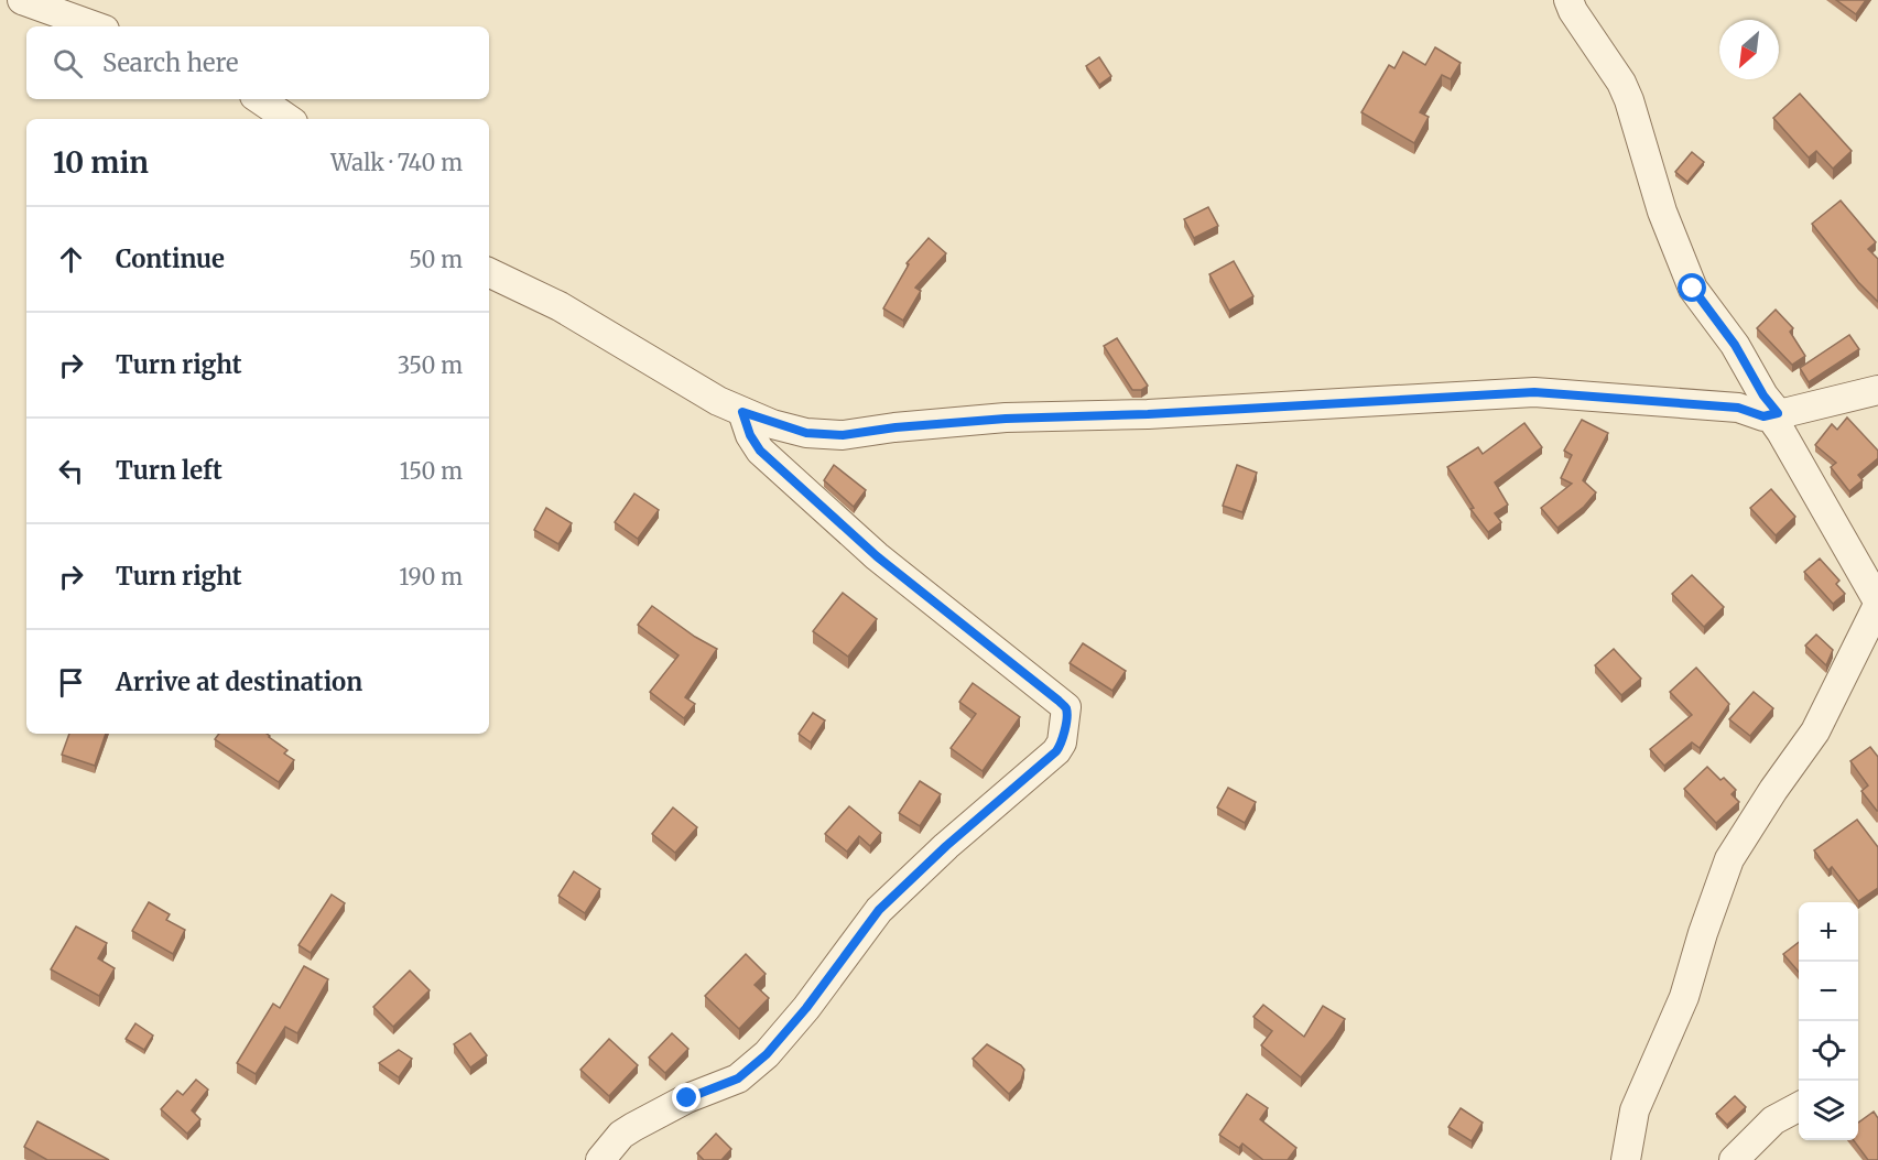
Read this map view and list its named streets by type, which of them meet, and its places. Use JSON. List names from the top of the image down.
{
  "north": "bottom left",
  "page": {
    "search": "Search here",
    "heading": ["10 min", "Walk · 740 m"],
    "list": [
      ["Continue", "50 m"],
      ["Turn right", "350 m"],
      ["Turn left", "150 m"],
      ["Turn right", "190 m"],
      "Arrive at destination"
    ],
    "map_buttons": ["+", "−"]
  }
}
